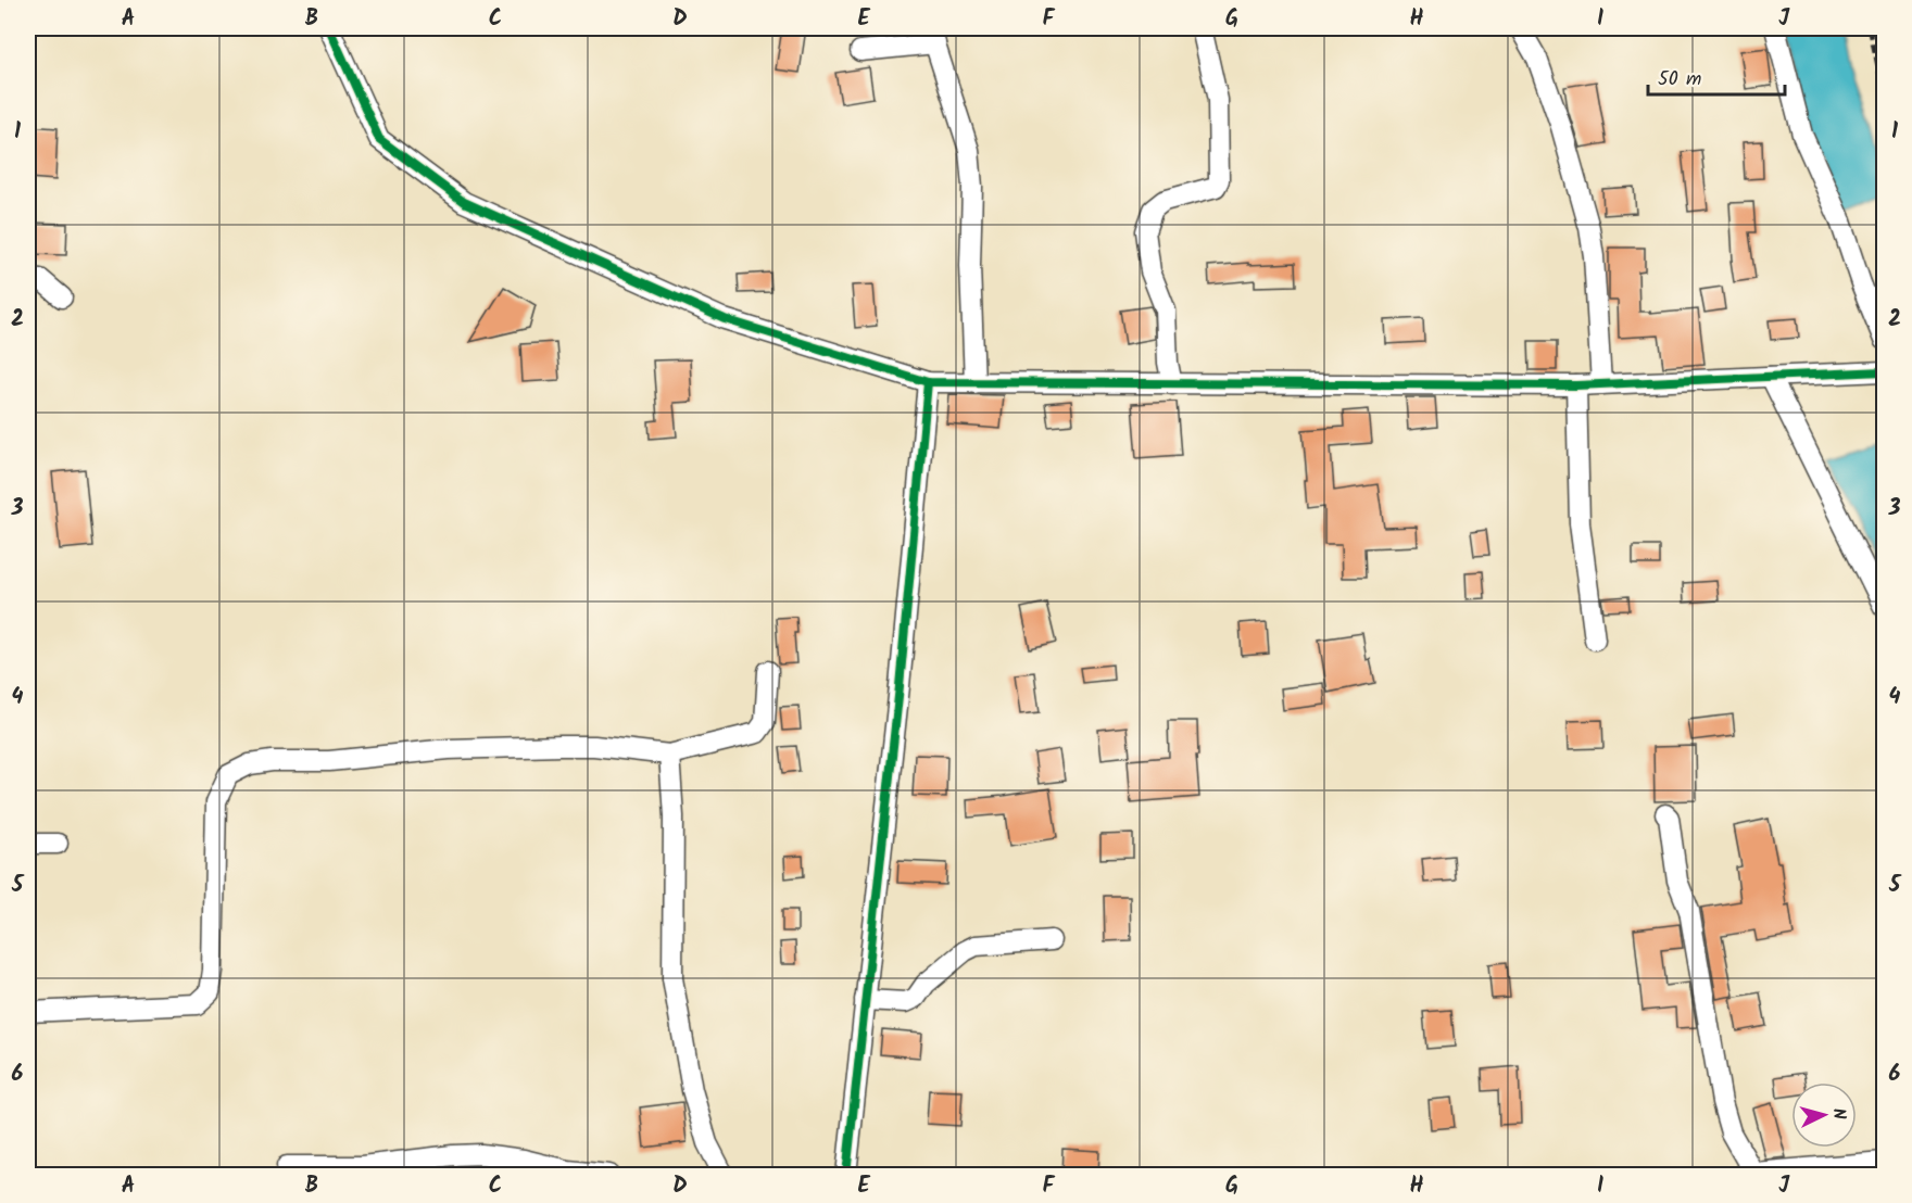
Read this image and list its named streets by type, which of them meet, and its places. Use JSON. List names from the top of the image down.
{
  "scale_bar": "50 m",
  "north": "right",
  "grid": {
    "columns": [
      "A",
      "B",
      "C",
      "D",
      "E",
      "F",
      "G",
      "H",
      "I",
      "J"
    ],
    "rows": [
      "1",
      "2",
      "3",
      "4",
      "5",
      "6"
    ]
  }
}
